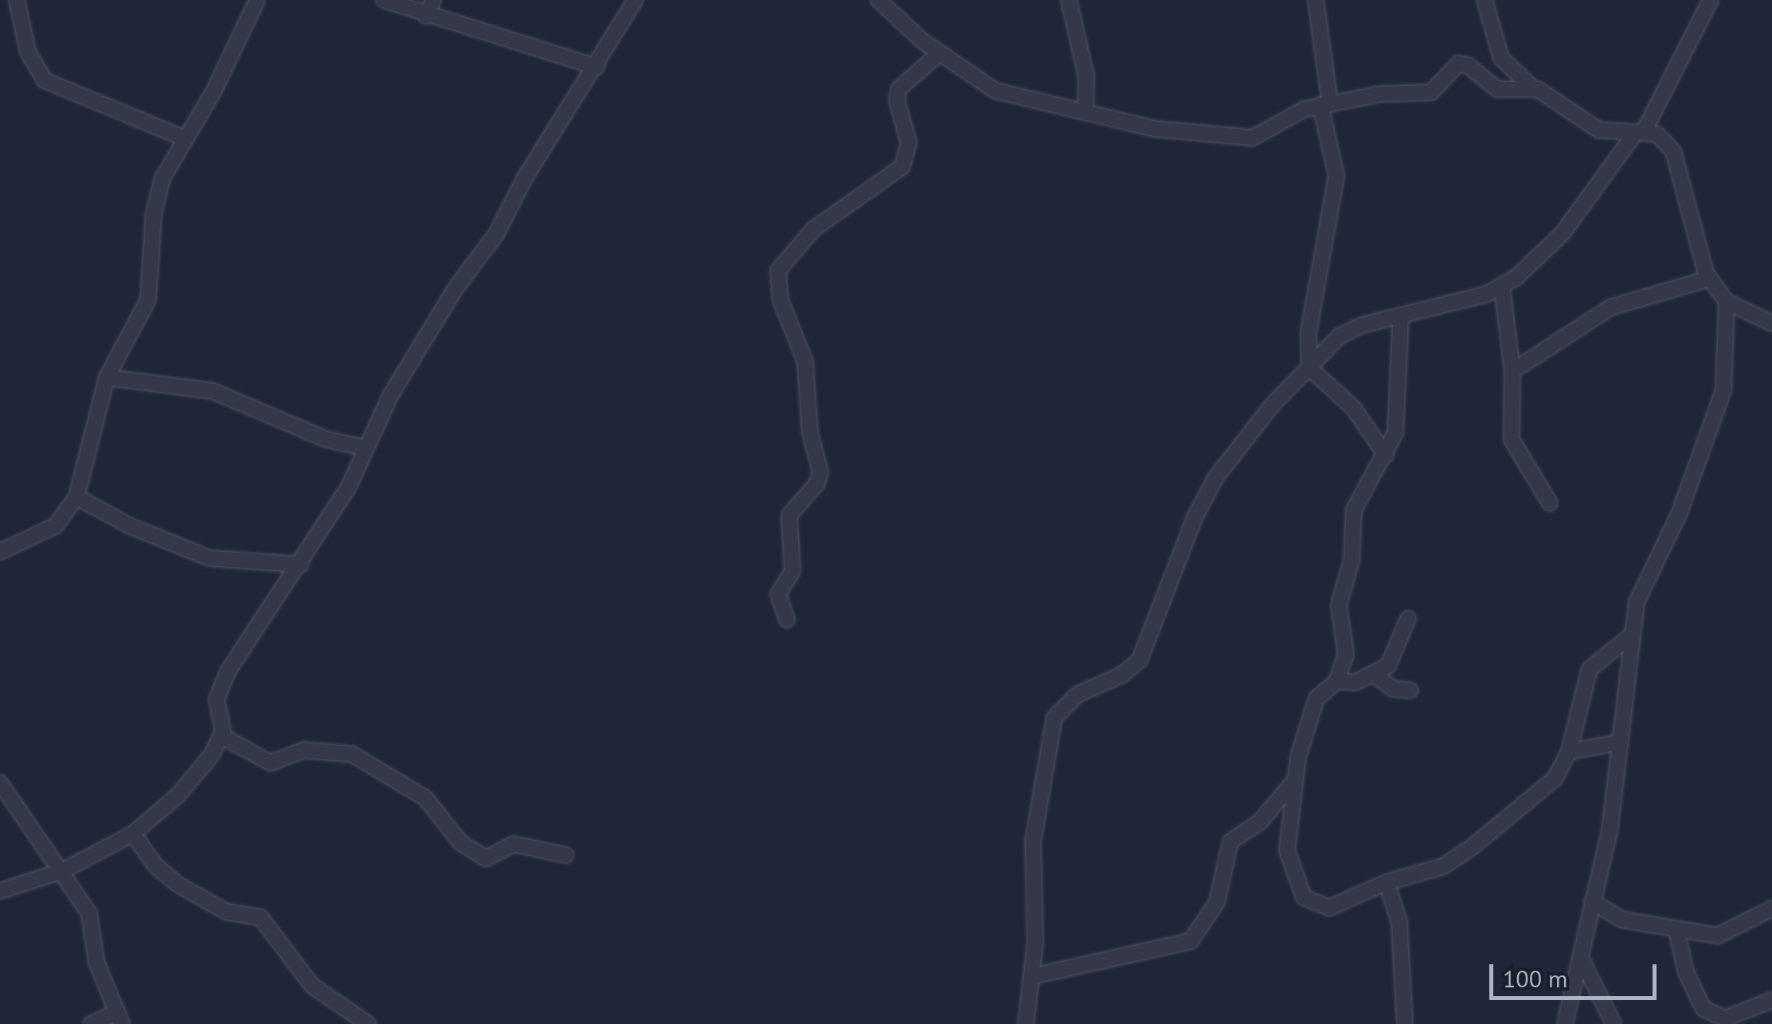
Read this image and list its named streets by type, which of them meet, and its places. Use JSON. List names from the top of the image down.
{
  "scale_bar": "100 m"
}
